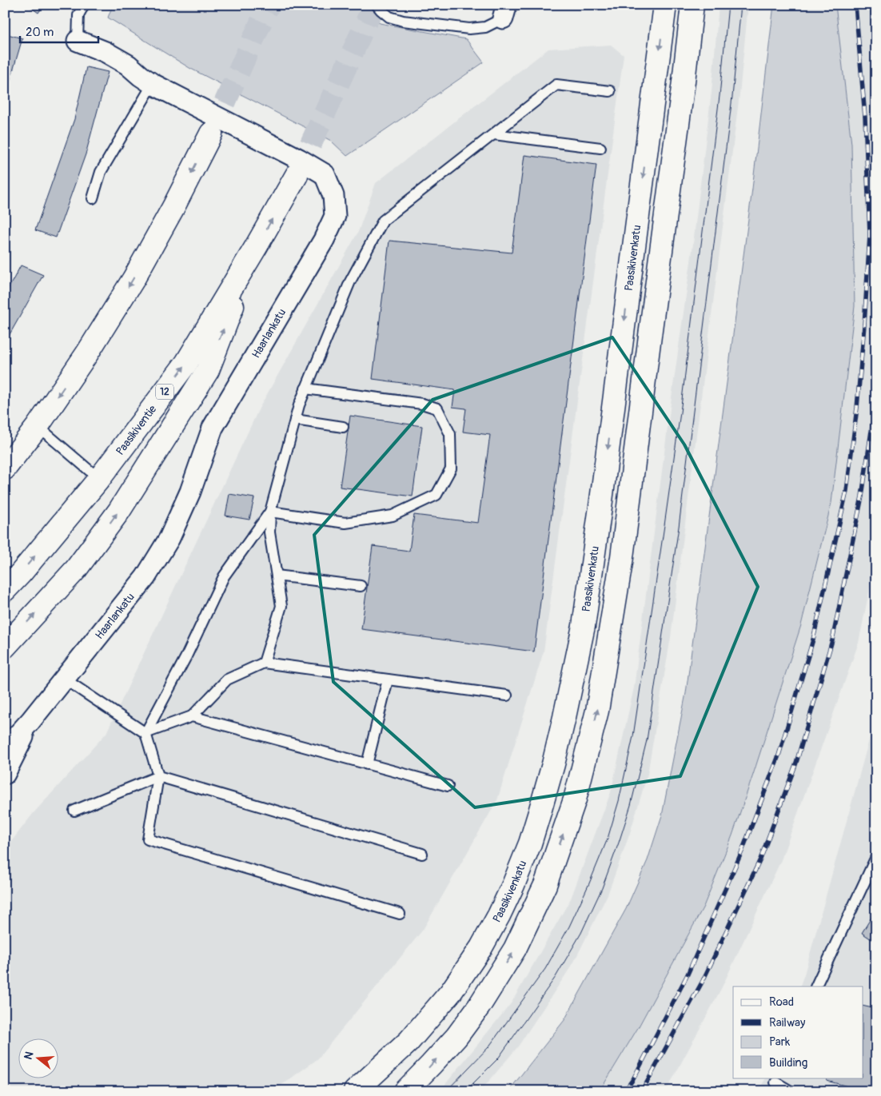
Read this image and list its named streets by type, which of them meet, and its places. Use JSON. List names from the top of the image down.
{
  "streets": {
    "main road": ["Paasikivenkatu", "12", "Paasikiventie"],
    "street": ["Haarlankatu"]
  },
  "legend": [
    "Road",
    "Railway",
    "Park",
    "Building"
  ],
  "scale_bar": "20 m",
  "north": "left"
}
